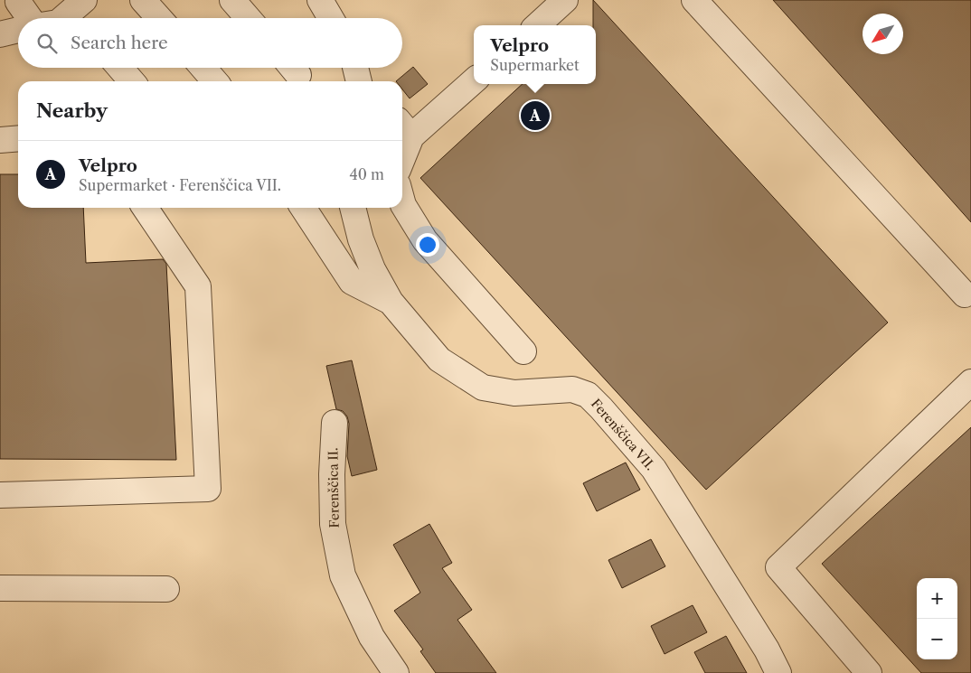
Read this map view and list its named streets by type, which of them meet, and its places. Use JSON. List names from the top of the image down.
{
  "streets": {
    "street": ["Ferenščica VII.", "Ferenščica II."]
  },
  "north": "bottom left",
  "page": {
    "search": "Search here",
    "popup": ["Velpro", "Supermarket"],
    "heading": "Nearby",
    "pins": "A",
    "list": [
      {
        "mark": "A",
        "name": "Velpro",
        "note": "Supermarket · Ferenščica VII.",
        "value": "40 m"
      }
    ],
    "map_buttons": ["+", "−"]
  }
}
